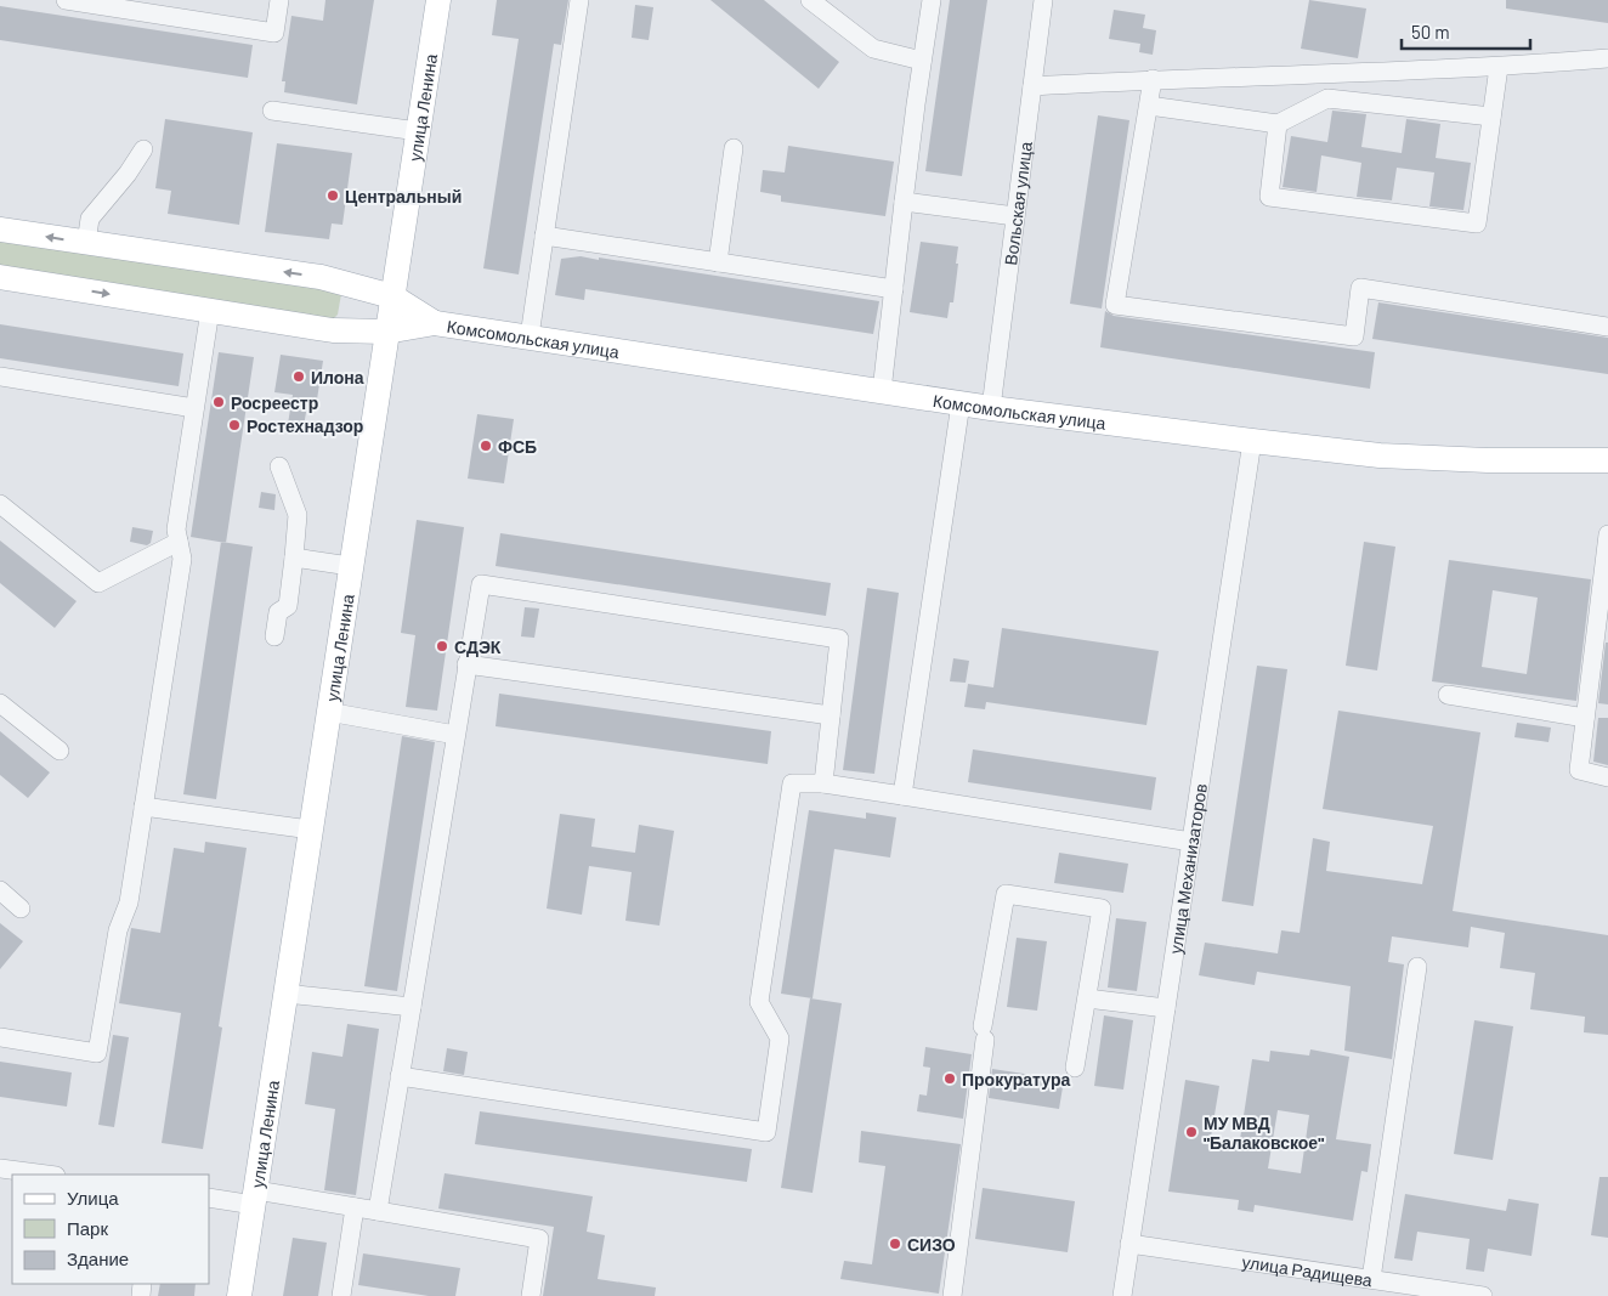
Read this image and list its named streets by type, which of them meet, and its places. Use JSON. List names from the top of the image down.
{
  "streets": {
    "main road": ["улица Ленина", "Комсомольская улица"],
    "street": ["Вольская улица", "улица Механизаторов", "улица Радищева"]
  },
  "crossings": [
    ["улица Ленина", "Комсомольская улица"],
    ["Вольская улица", "Комсомольская улица"],
    ["Комсомольская улица", "улица Механизаторов"],
    ["улица Механизаторов", "улица Радищева"]
  ],
  "places": [
    "Центральный",
    "Илона",
    "Росреестр",
    "Ростехнадзор",
    "ФСБ",
    "СДЭК",
    "Прокуратура",
    "МУ МВД \"Балаковское\"",
    "СИЗО"
  ],
  "legend": ["Улица", "Парк", "Здание"],
  "scale_bar": "50 m"
}
